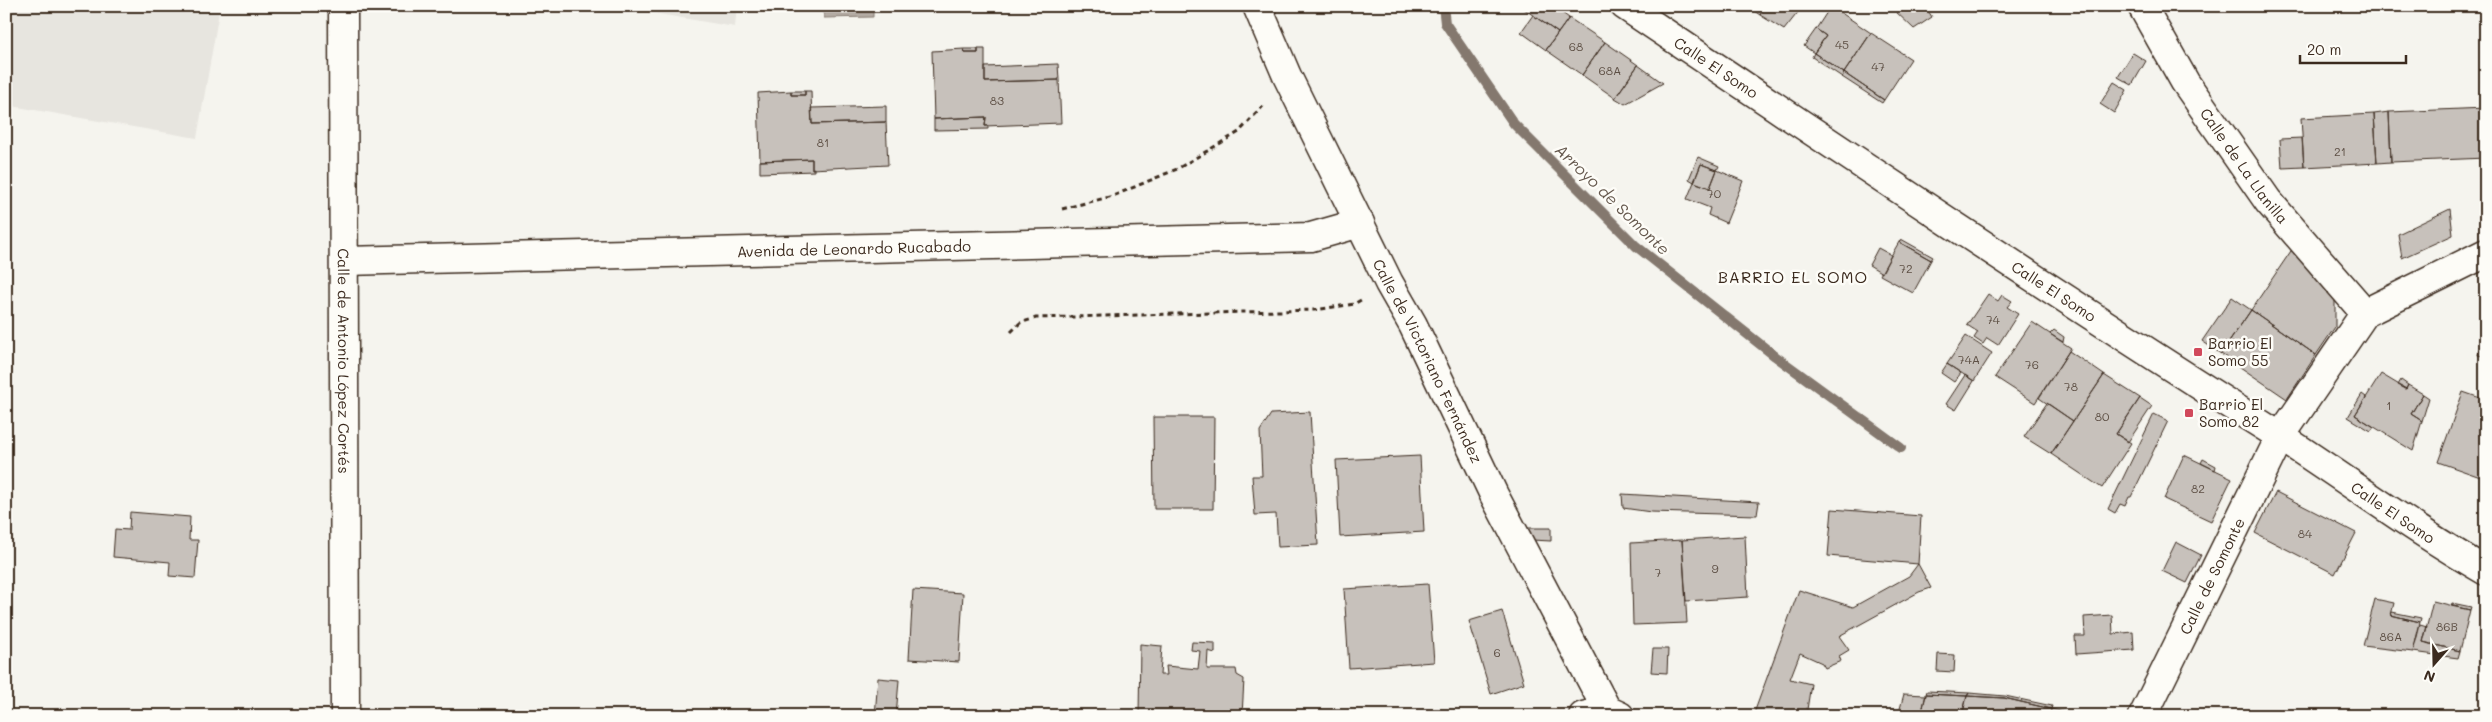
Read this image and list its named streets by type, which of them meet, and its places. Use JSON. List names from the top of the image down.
{
  "streets": {
    "street": [
      "Calle El Somo",
      "Calle de La Llanilla",
      "Avenida de Leonardo Rucabado",
      "Calle de Victoriano Fernández",
      "Calle de Antonio López Cortés",
      "Calle de Somonte"
    ]
  },
  "crossings": [
    ["Calle El Somo", "Calle de Somonte"],
    ["Avenida de Leonardo Rucabado", "Calle de Victoriano Fernández"],
    ["Avenida de Leonardo Rucabado", "Calle de Antonio López Cortés"]
  ],
  "districts": ["BARRIO EL SOMO"],
  "water": ["Arroyo de Somonte"],
  "places": {
    "transit": ["Barrio El Somo 55", "Barrio El Somo 82"]
  },
  "house_numbers": [
    "45",
    "68",
    "47",
    "68A",
    "83",
    "81",
    "21",
    "70",
    "72",
    "74",
    "74A",
    "76",
    "78",
    "1",
    "80",
    "82",
    "84",
    "9",
    "7",
    "86B",
    "86A",
    "6"
  ],
  "scale_bar": "20 m",
  "north": "bottom"
}
